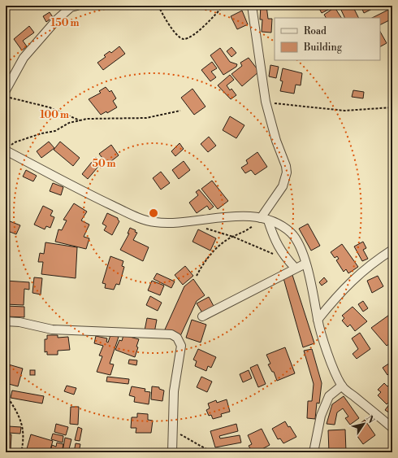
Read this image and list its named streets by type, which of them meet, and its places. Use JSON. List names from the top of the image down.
{
  "legend": ["Road", "Building"],
  "north": "top right",
  "rings": ["150 m", "100 m", "50 m"]
}
